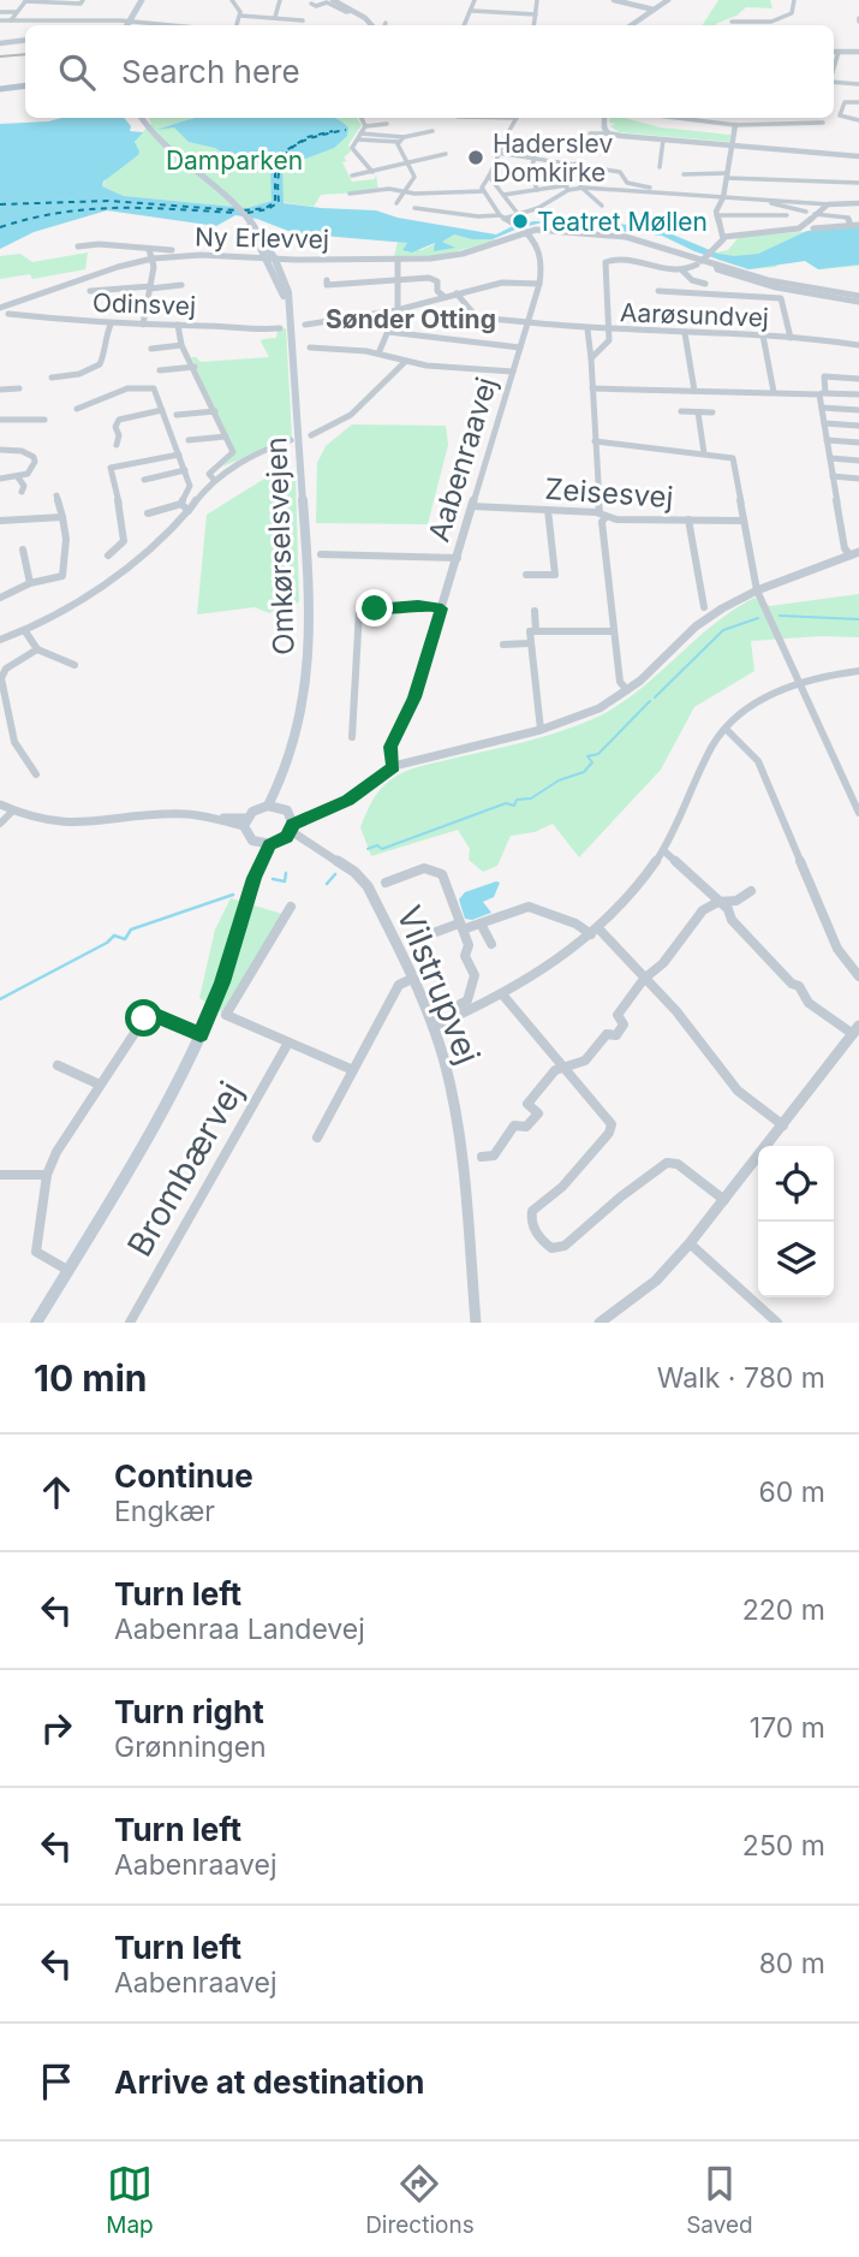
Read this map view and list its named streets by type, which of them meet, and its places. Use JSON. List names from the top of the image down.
{
  "streets": {
    "main road": ["Omkørselsvejen"],
    "street": [
      "Ny Erlevvej",
      "Odinsvej",
      "Aarøsundvej",
      "Aabenraavej",
      "Zeisesvej",
      "Vilstrupvej",
      "Brombærvej"
    ]
  },
  "crossings": [
    ["Ny Erlevvej", "Omkørselsvejen"],
    ["Aarøsundvej", "Aabenraavej"],
    ["Aabenraavej", "Zeisesvej"],
    ["Omkørselsvejen", "Vilstrupvej"]
  ],
  "districts": ["Sønder Otting"],
  "parks": ["Damparken"],
  "places": ["Haderslev Domkirke", "Teatret Møllen"],
  "page": {
    "search": "Search here",
    "heading": ["10 min", "Walk · 780 m"],
    "list": [
      ["Continue", "Engkær", "60 m"],
      ["Turn left", "Aabenraa Landevej", "220 m"],
      ["Turn right", "Grønningen", "170 m"],
      ["Turn left", "Aabenraavej", "250 m"],
      ["Turn left", "Aabenraavej", "80 m"],
      "Arrive at destination"
    ],
    "nav": ["Map", "Directions", "Saved"]
  }
}
